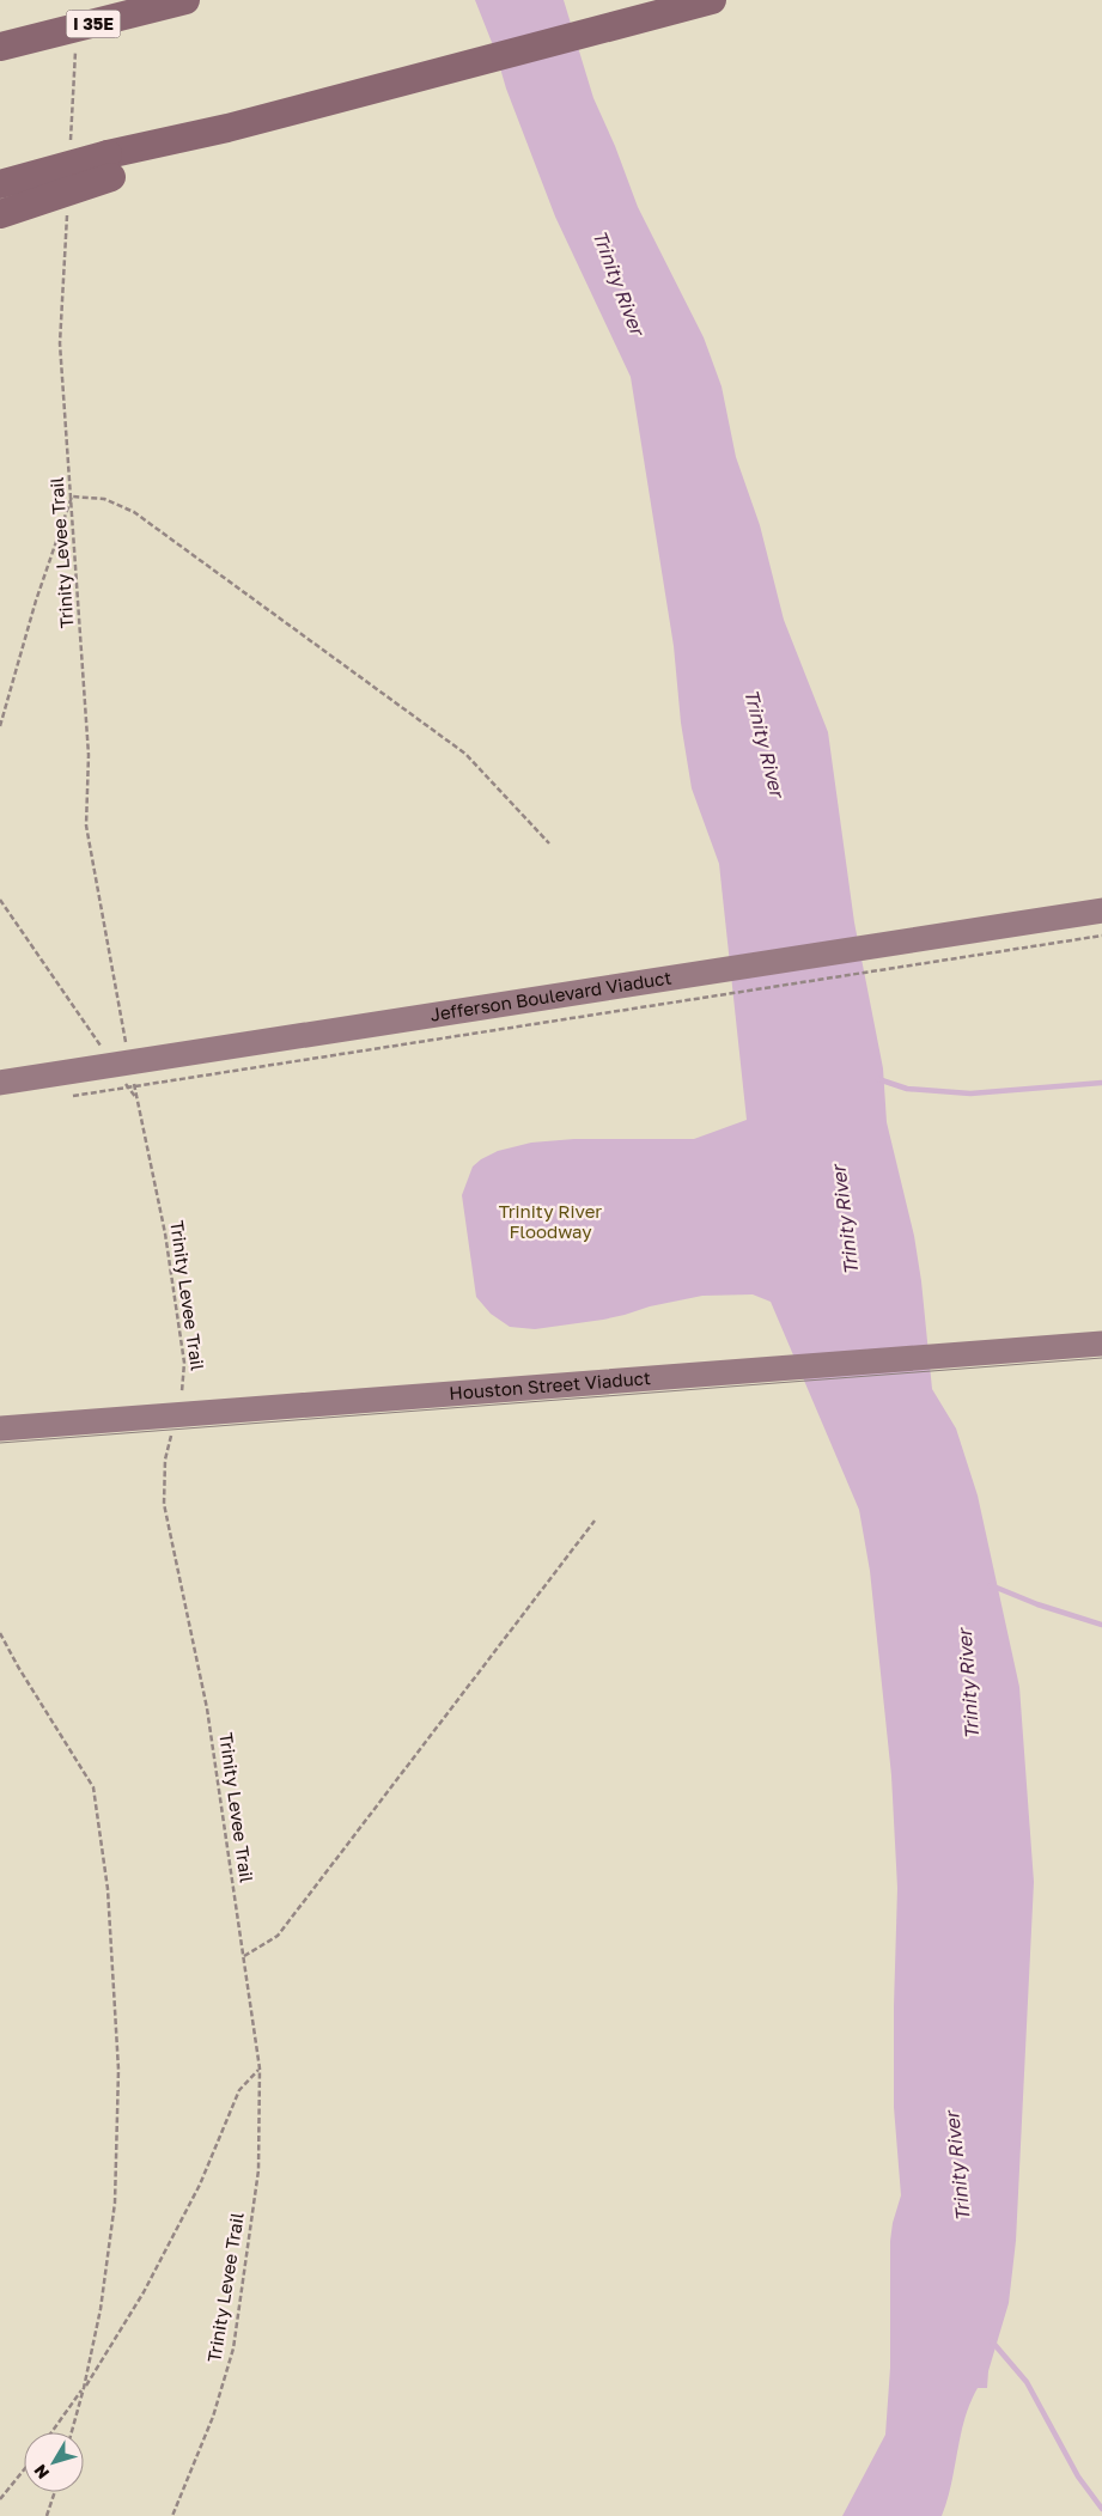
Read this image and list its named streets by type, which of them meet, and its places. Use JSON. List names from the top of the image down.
{
  "streets": {
    "highway": ["I 35E"],
    "main road": ["Jefferson Boulevard Viaduct", "Houston Street Viaduct"],
    "path": ["Trinity Levee Trail"]
  },
  "water": ["Trinity River"],
  "parks": ["Trinity River Floodway"],
  "north": "bottom left"
}
